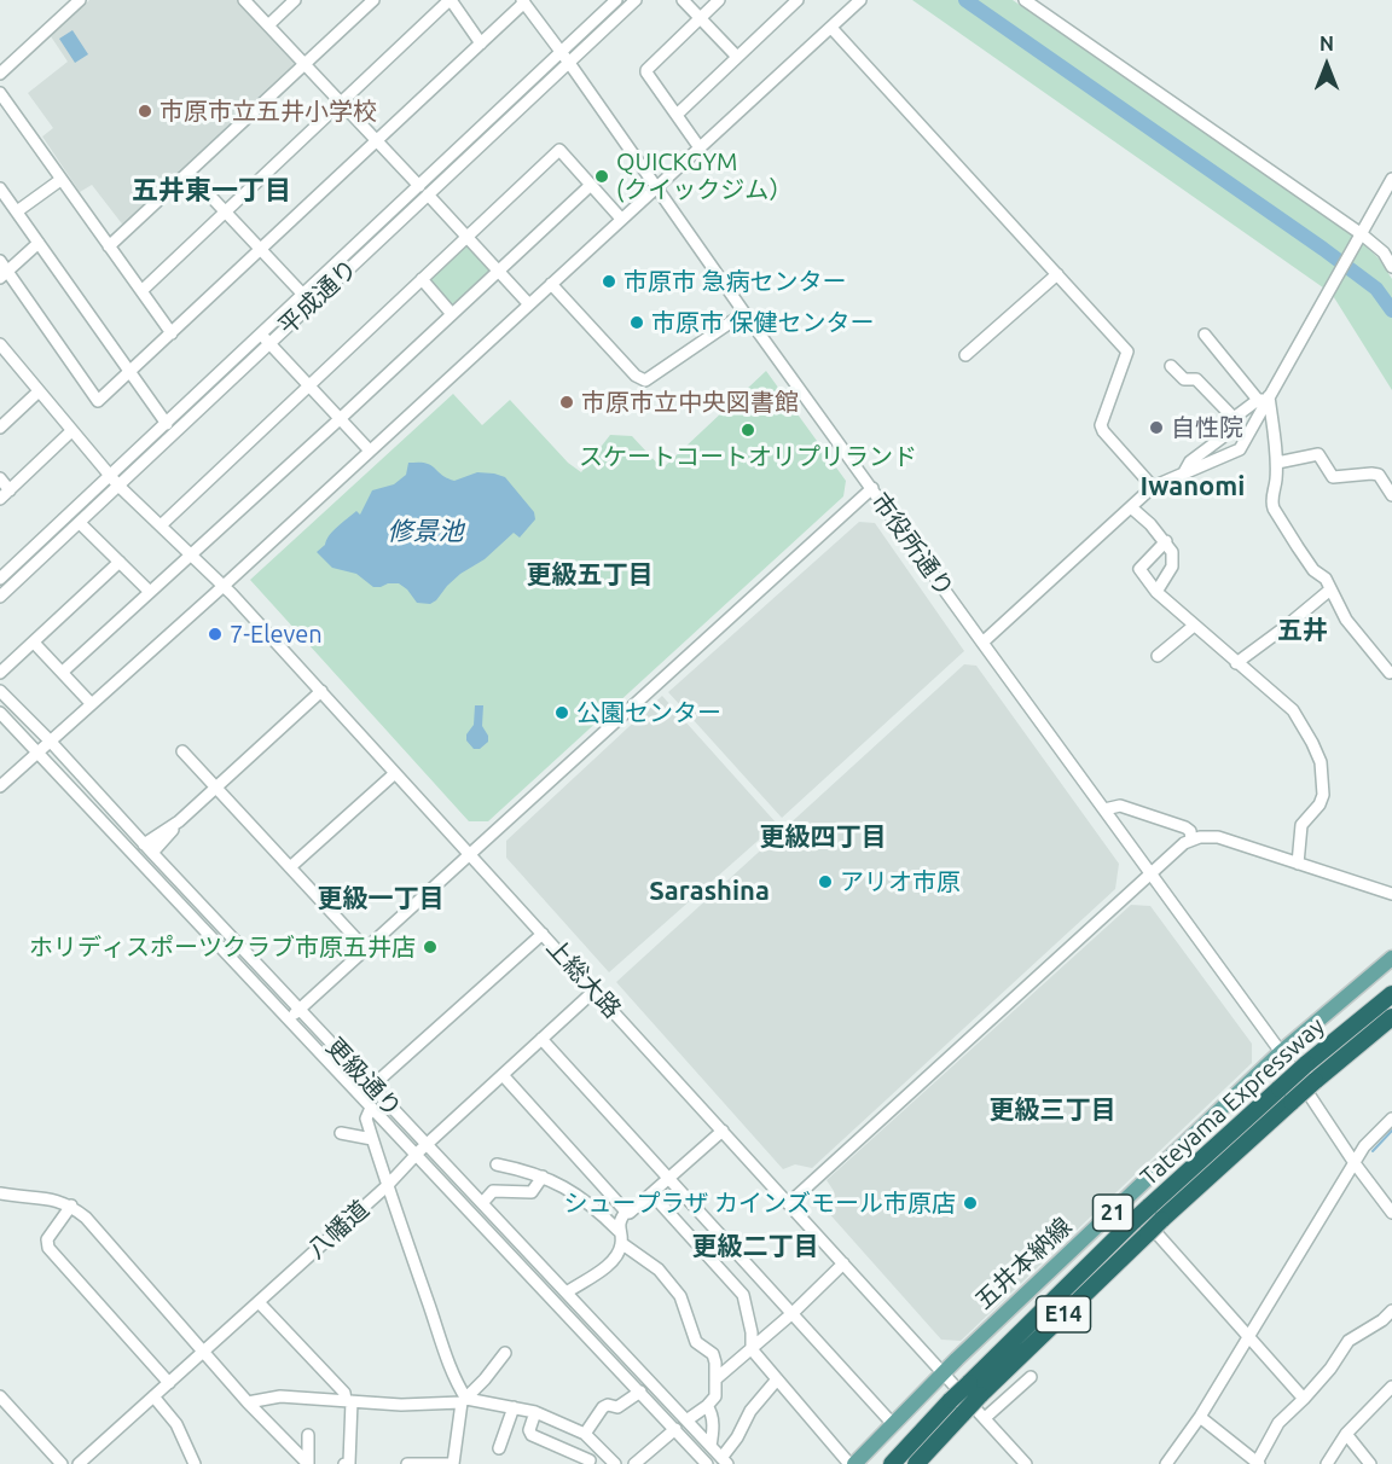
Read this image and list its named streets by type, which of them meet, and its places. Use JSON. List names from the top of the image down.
{
  "streets": {
    "highway": ["Tateyama Expressway", "E14"],
    "main road": ["21", "五井本納線"],
    "street": [
      "平成通り",
      "市役所通り",
      "上総大路",
      "更級通り",
      "八幡道"
    ]
  },
  "crossings": [
    ["平成通り", "市役所通り"],
    ["平成通り", "上総大路"],
    ["市役所通り", "Tateyama Expressway"],
    ["市役所通り", "五井本納線"],
    ["上総大路", "八幡道"],
    ["上総大路", "五井本納線"],
    ["更級通り", "八幡道"],
    ["Tateyama Expressway", "五井本納線"]
  ],
  "districts": [
    "五井東一丁目",
    "Iwanomi",
    "更級五丁目",
    "五井",
    "更級四丁目",
    "Sarashina",
    "更級一丁目",
    "更級三丁目",
    "更級二丁目"
  ],
  "water": ["修景池"],
  "places": [
    "市原市立五井小学校",
    "QUICKGYM (クイックジム）",
    "市原市 急病センター",
    "市原市 保健センター",
    "市原市立中央図書館",
    "自性院",
    "スケートコートオリプリランド",
    "7-Eleven",
    "公園センター",
    "アリオ市原",
    "ホリディスポーツクラブ市原五井店",
    "シュープラザ カインズモール市原店"
  ],
  "north": "top"
}
